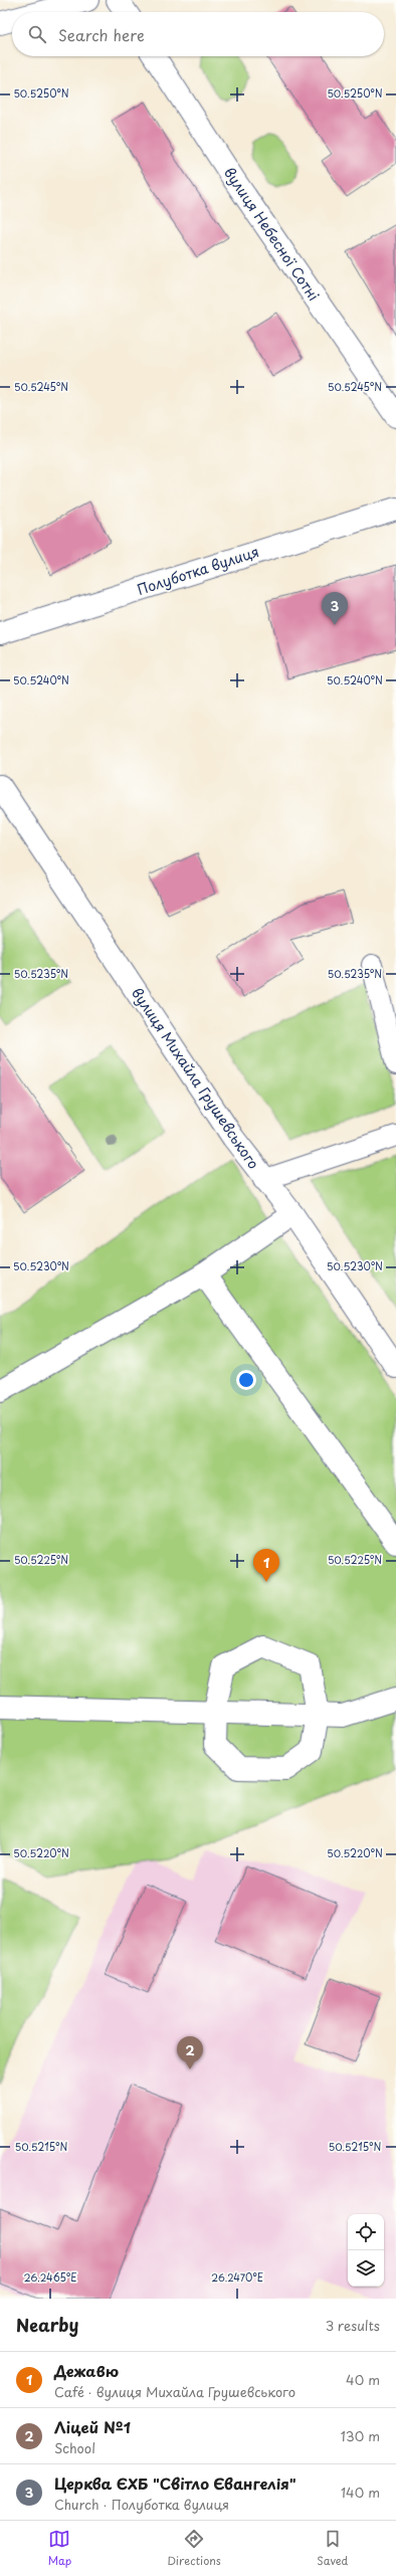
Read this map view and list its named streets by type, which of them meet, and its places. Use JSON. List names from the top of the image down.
{
  "streets": {
    "street": ["вулиця Небесної Сотні", "Полуботка вулиця", "вулиця Михайла Грушевського"]
  },
  "page": {
    "search": "Search here",
    "pins": ["3", "1", "2"],
    "heading": ["Nearby", "3 results"],
    "list": [
      {
        "mark": "1",
        "name": "Дежавю",
        "note": "Café · вулиця Михайла Грушевського",
        "value": "40 m"
      },
      {
        "mark": "2",
        "name": "Ліцей №1",
        "note": "School",
        "value": "130 m"
      },
      {
        "mark": "3",
        "name": "Церква ЄХБ \"Світло Євангелія\"",
        "note": "Church · Полуботка вулиця",
        "value": "140 m"
      }
    ],
    "nav": ["Map", "Directions", "Saved"]
  },
  "coordinates": [
    "50.5250°N",
    "50.5245°N",
    "50.5240°N",
    "50.5235°N",
    "50.5230°N",
    "50.5225°N",
    "50.5220°N",
    "50.5215°N",
    "26.2465°E",
    "26.2470°E"
  ]
}
